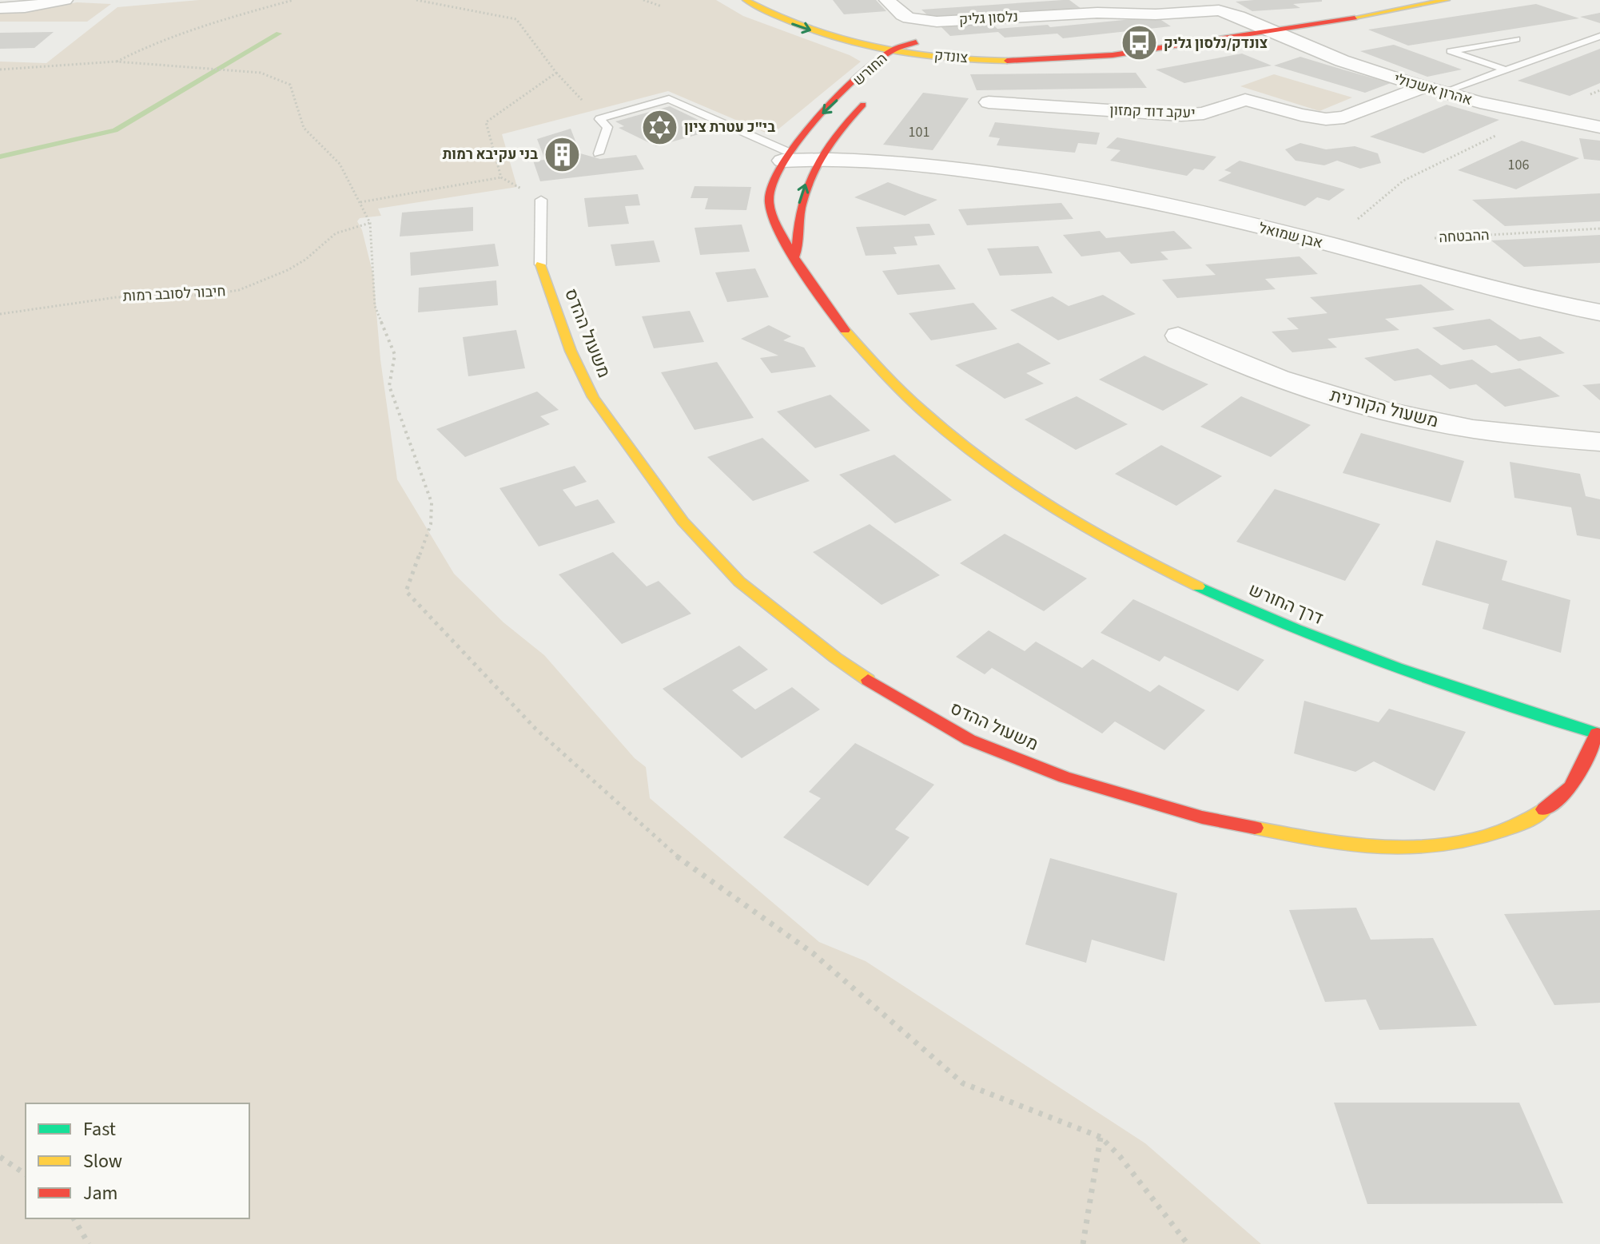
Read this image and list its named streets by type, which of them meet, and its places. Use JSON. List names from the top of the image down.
{
  "streets": {
    "street": [
      "נלסון גליק",
      "צונדק",
      "החורש",
      "אהרון אשכולי",
      "יעקב דוד קמזון",
      "אבן שמואל",
      "משעול ההדס",
      "משעול הקורנית",
      "דרך החורש"
    ],
    "path": ["ההבטחה", "חיבור לסובב רמות"]
  },
  "crossings": [
    ["נלסון גליק", "צונדק"],
    ["נלסון גליק", "אהרון אשכולי"],
    ["צונדק", "החורש"],
    ["צונדק", "אהרון אשכולי"],
    ["החורש", "אבן שמואל"],
    ["החורש", "דרך החורש"],
    ["אהרון אשכולי", "יעקב דוד קמזון"],
    ["משעול ההדס", "דרך החורש"]
  ],
  "places": {
    "bus stop": ["צונדק/נלסון גליק"],
    "synagogue": ["בי\"כ עטרת ציון"],
    "building": ["בני עקיבא רמות"]
  },
  "house_numbers": ["101", "106"],
  "legend": ["Fast", "Slow", "Jam"]
}
